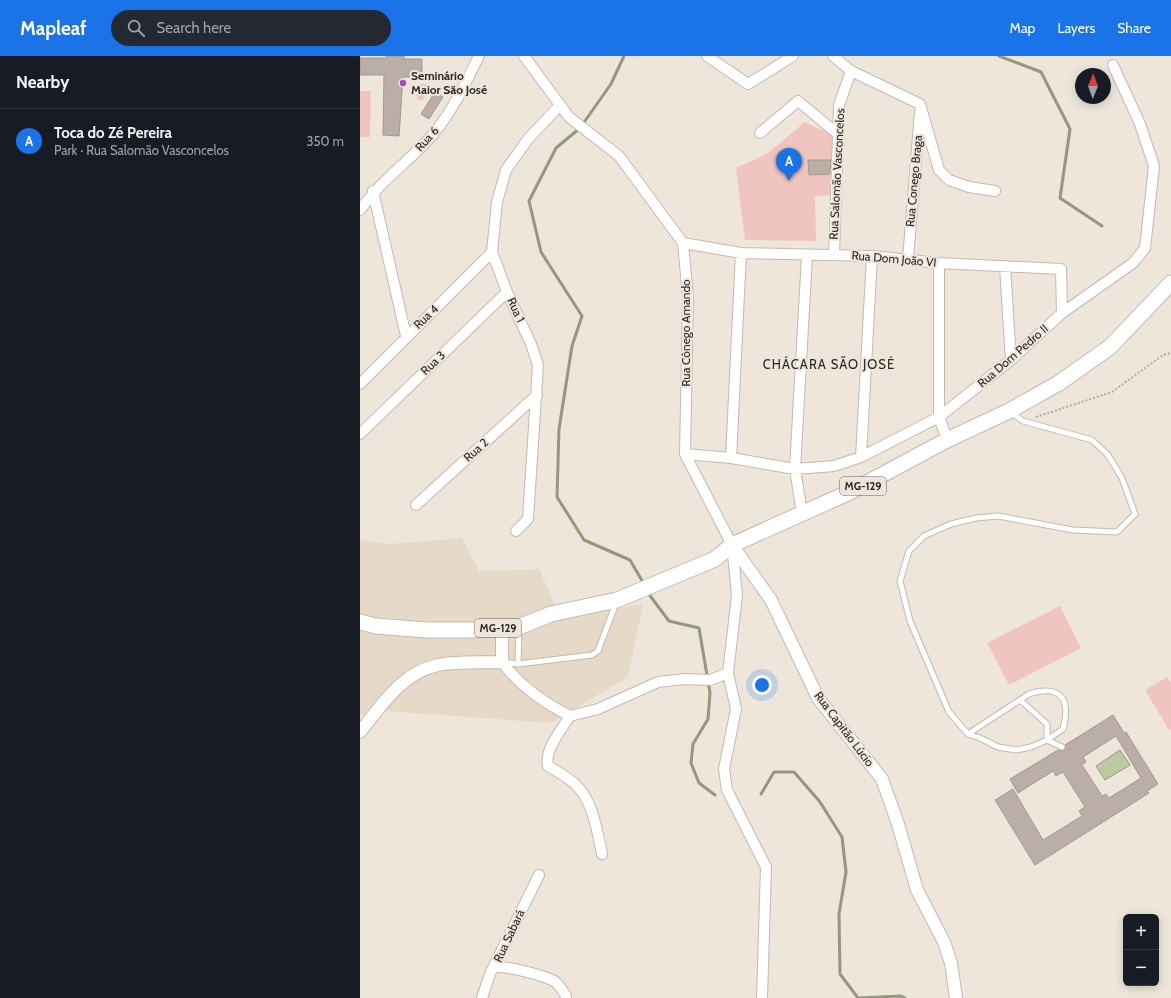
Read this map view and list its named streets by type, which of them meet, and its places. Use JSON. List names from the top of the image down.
{
  "streets": {
    "main road": ["MG-129"],
    "street": [
      "Rua 6",
      "Rua Salomão Vasconcelos",
      "Rua Conego Braga",
      "Rua Dom João VI",
      "Rua 1",
      "Rua 4",
      "Rua Cônego Amando",
      "Rua Dom Pedro II",
      "Rua 3",
      "Rua 2",
      "Rua Capitão Lúcio",
      "Rua Sabará"
    ]
  },
  "crossings": [
    ["Rua Salomão Vasconcelos", "Rua Dom João VI"],
    ["Rua Conego Braga", "Rua Dom João VI"],
    ["Rua Dom João VI", "Rua Cônego Amando"],
    ["Rua Dom João VI", "Rua Dom Pedro II"],
    ["Rua 1", "Rua 4"],
    ["Rua 1", "Rua 3"],
    ["Rua 1", "Rua 2"],
    ["Rua Cônego Amando", "Rua Dom Pedro II"],
    ["Rua Cônego Amando", "Rua Capitão Lúcio"],
    ["Rua Dom Pedro II", "Rua Capitão Lúcio"],
    ["MG-129", "Rua Capitão Lúcio"]
  ],
  "districts": ["CHÁCARA SÃO JOSÉ"],
  "places": ["Seminário Maior São José"],
  "north": "top",
  "page": {
    "header": "Mapleaf",
    "search": "Search here",
    "nav": ["Map", "Layers", "Share"],
    "heading": "Nearby",
    "list": [
      {
        "mark": "A",
        "name": "Toca do Zé Pereira",
        "note": "Park · Rua Salomão Vasconcelos",
        "value": "350 m"
      }
    ],
    "pins": "A",
    "map_buttons": ["+", "−"]
  }
}
